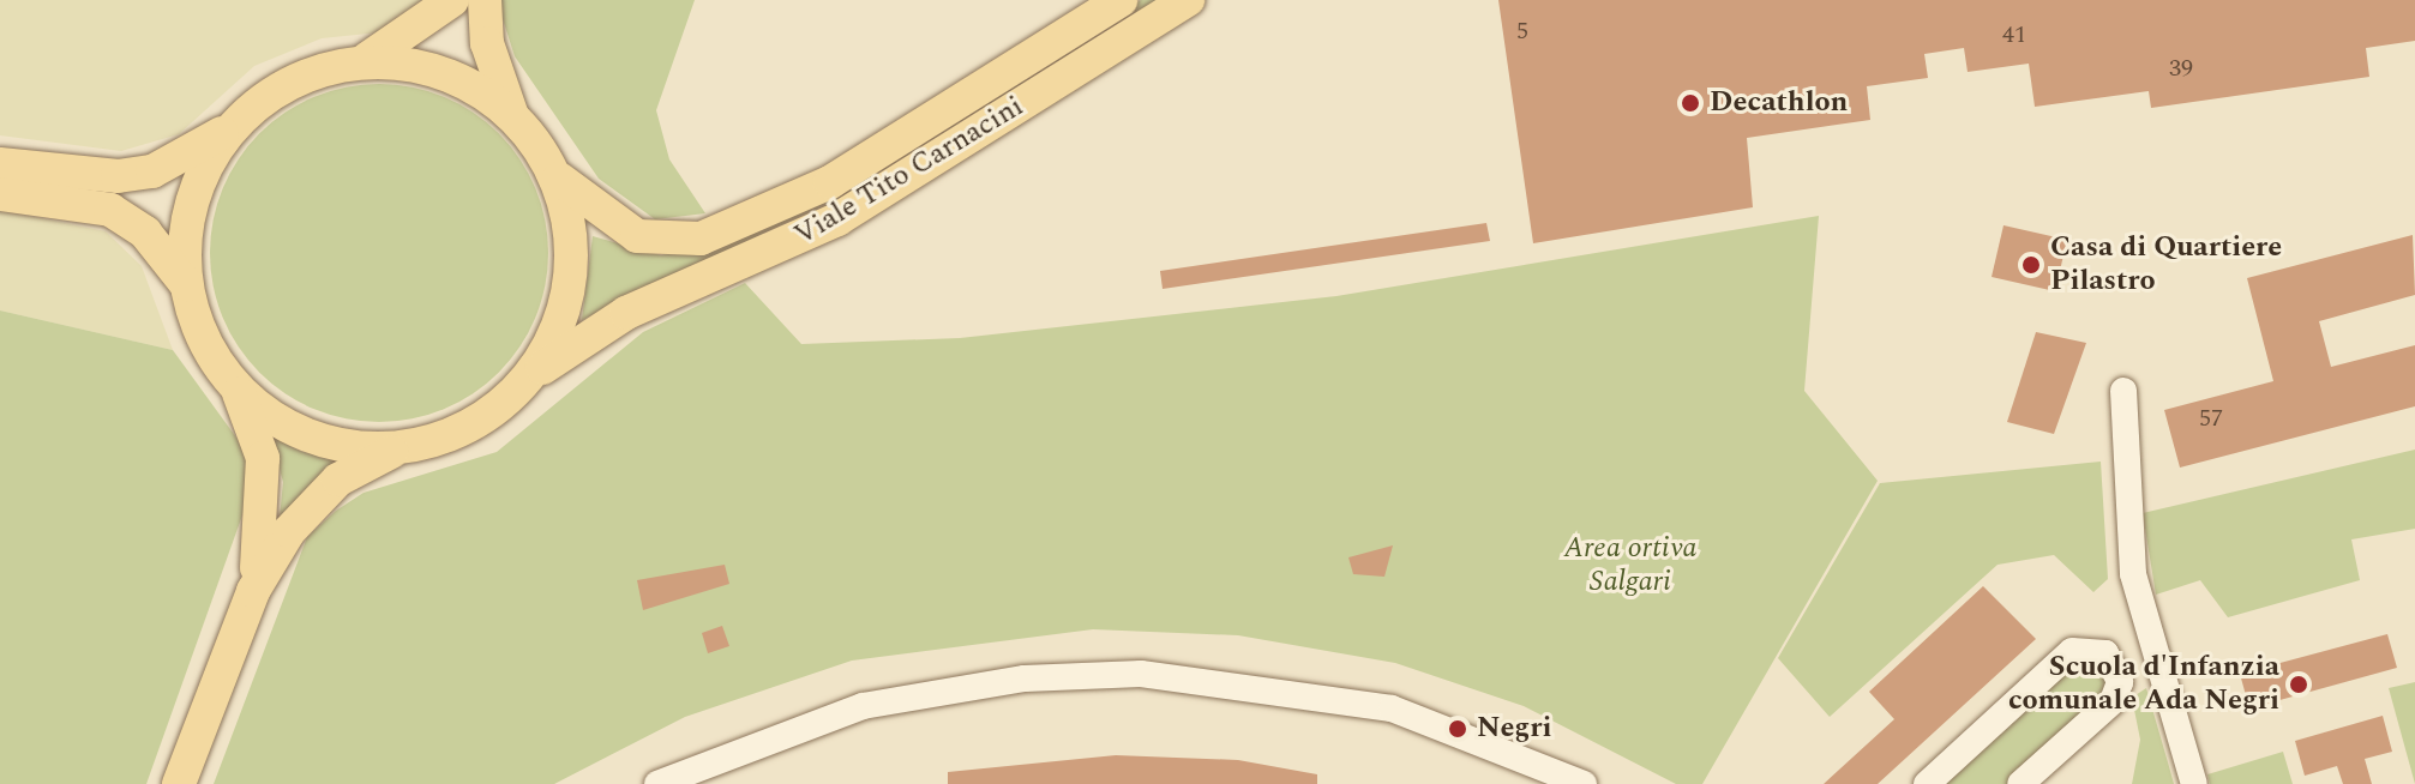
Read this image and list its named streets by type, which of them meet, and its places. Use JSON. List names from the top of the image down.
{
  "streets": {
    "main road": ["Viale Tito Carnacini"]
  },
  "parks": ["Area ortiva Salgari"],
  "places": [
    "Decathlon",
    "Casa di Quartiere Pilastro",
    "Scuola d'Infanzia comunale Ada Negri",
    "Negri"
  ],
  "house_numbers": [
    "5",
    "41",
    "39",
    "57"
  ]
}
